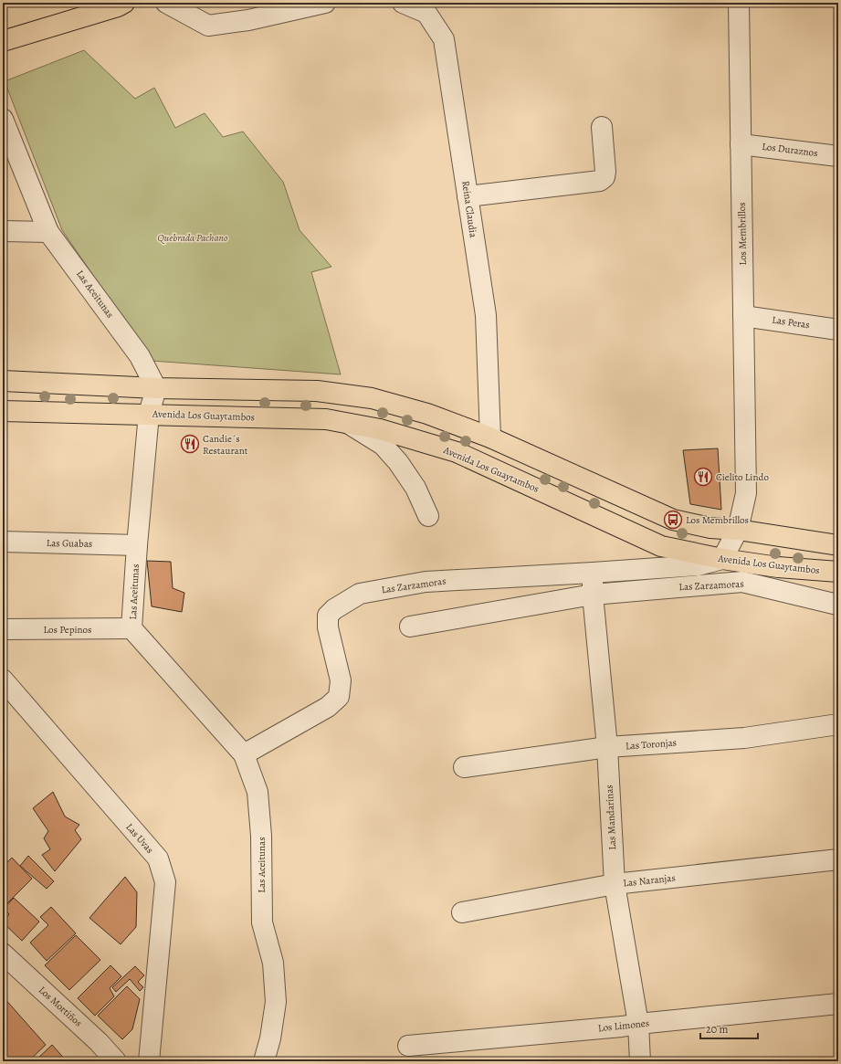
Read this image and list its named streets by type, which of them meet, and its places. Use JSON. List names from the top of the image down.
{
  "streets": {
    "main road": ["Avenida Los Guaytambos"],
    "street": [
      "Los Duraznos",
      "Reina Claudia",
      "Los Membrillos",
      "Las Aceitunas",
      "Las Peras",
      "Las Guabas",
      "Las Zarzamoras",
      "Los Pepinos",
      "Las Toronjas",
      "Las Mandarinas",
      "Las Uvas",
      "Las Naranjas",
      "Los Mortiños",
      "Los Limones"
    ]
  },
  "crossings": [
    ["Los Duraznos", "Los Membrillos"],
    ["Los Membrillos", "Las Peras"],
    ["Los Membrillos", "Avenida Los Guaytambos"],
    ["Los Membrillos", "Las Zarzamoras"],
    ["Las Aceitunas", "Avenida Los Guaytambos"],
    ["Las Aceitunas", "Las Guabas"],
    ["Las Aceitunas", "Las Zarzamoras"],
    ["Las Aceitunas", "Los Pepinos"],
    ["Avenida Los Guaytambos", "Las Zarzamoras"],
    ["Las Zarzamoras", "Las Mandarinas"],
    ["Las Toronjas", "Las Mandarinas"],
    ["Las Mandarinas", "Las Naranjas"],
    ["Las Mandarinas", "Los Limones"]
  ],
  "parks": ["Quebrada Pachano"],
  "places": {
    "restaurant": ["Candie´s Restaurant", "Cielito Lindo"],
    "bus stop": ["Los Membrillos"]
  },
  "scale_bar": "20 m"
}
